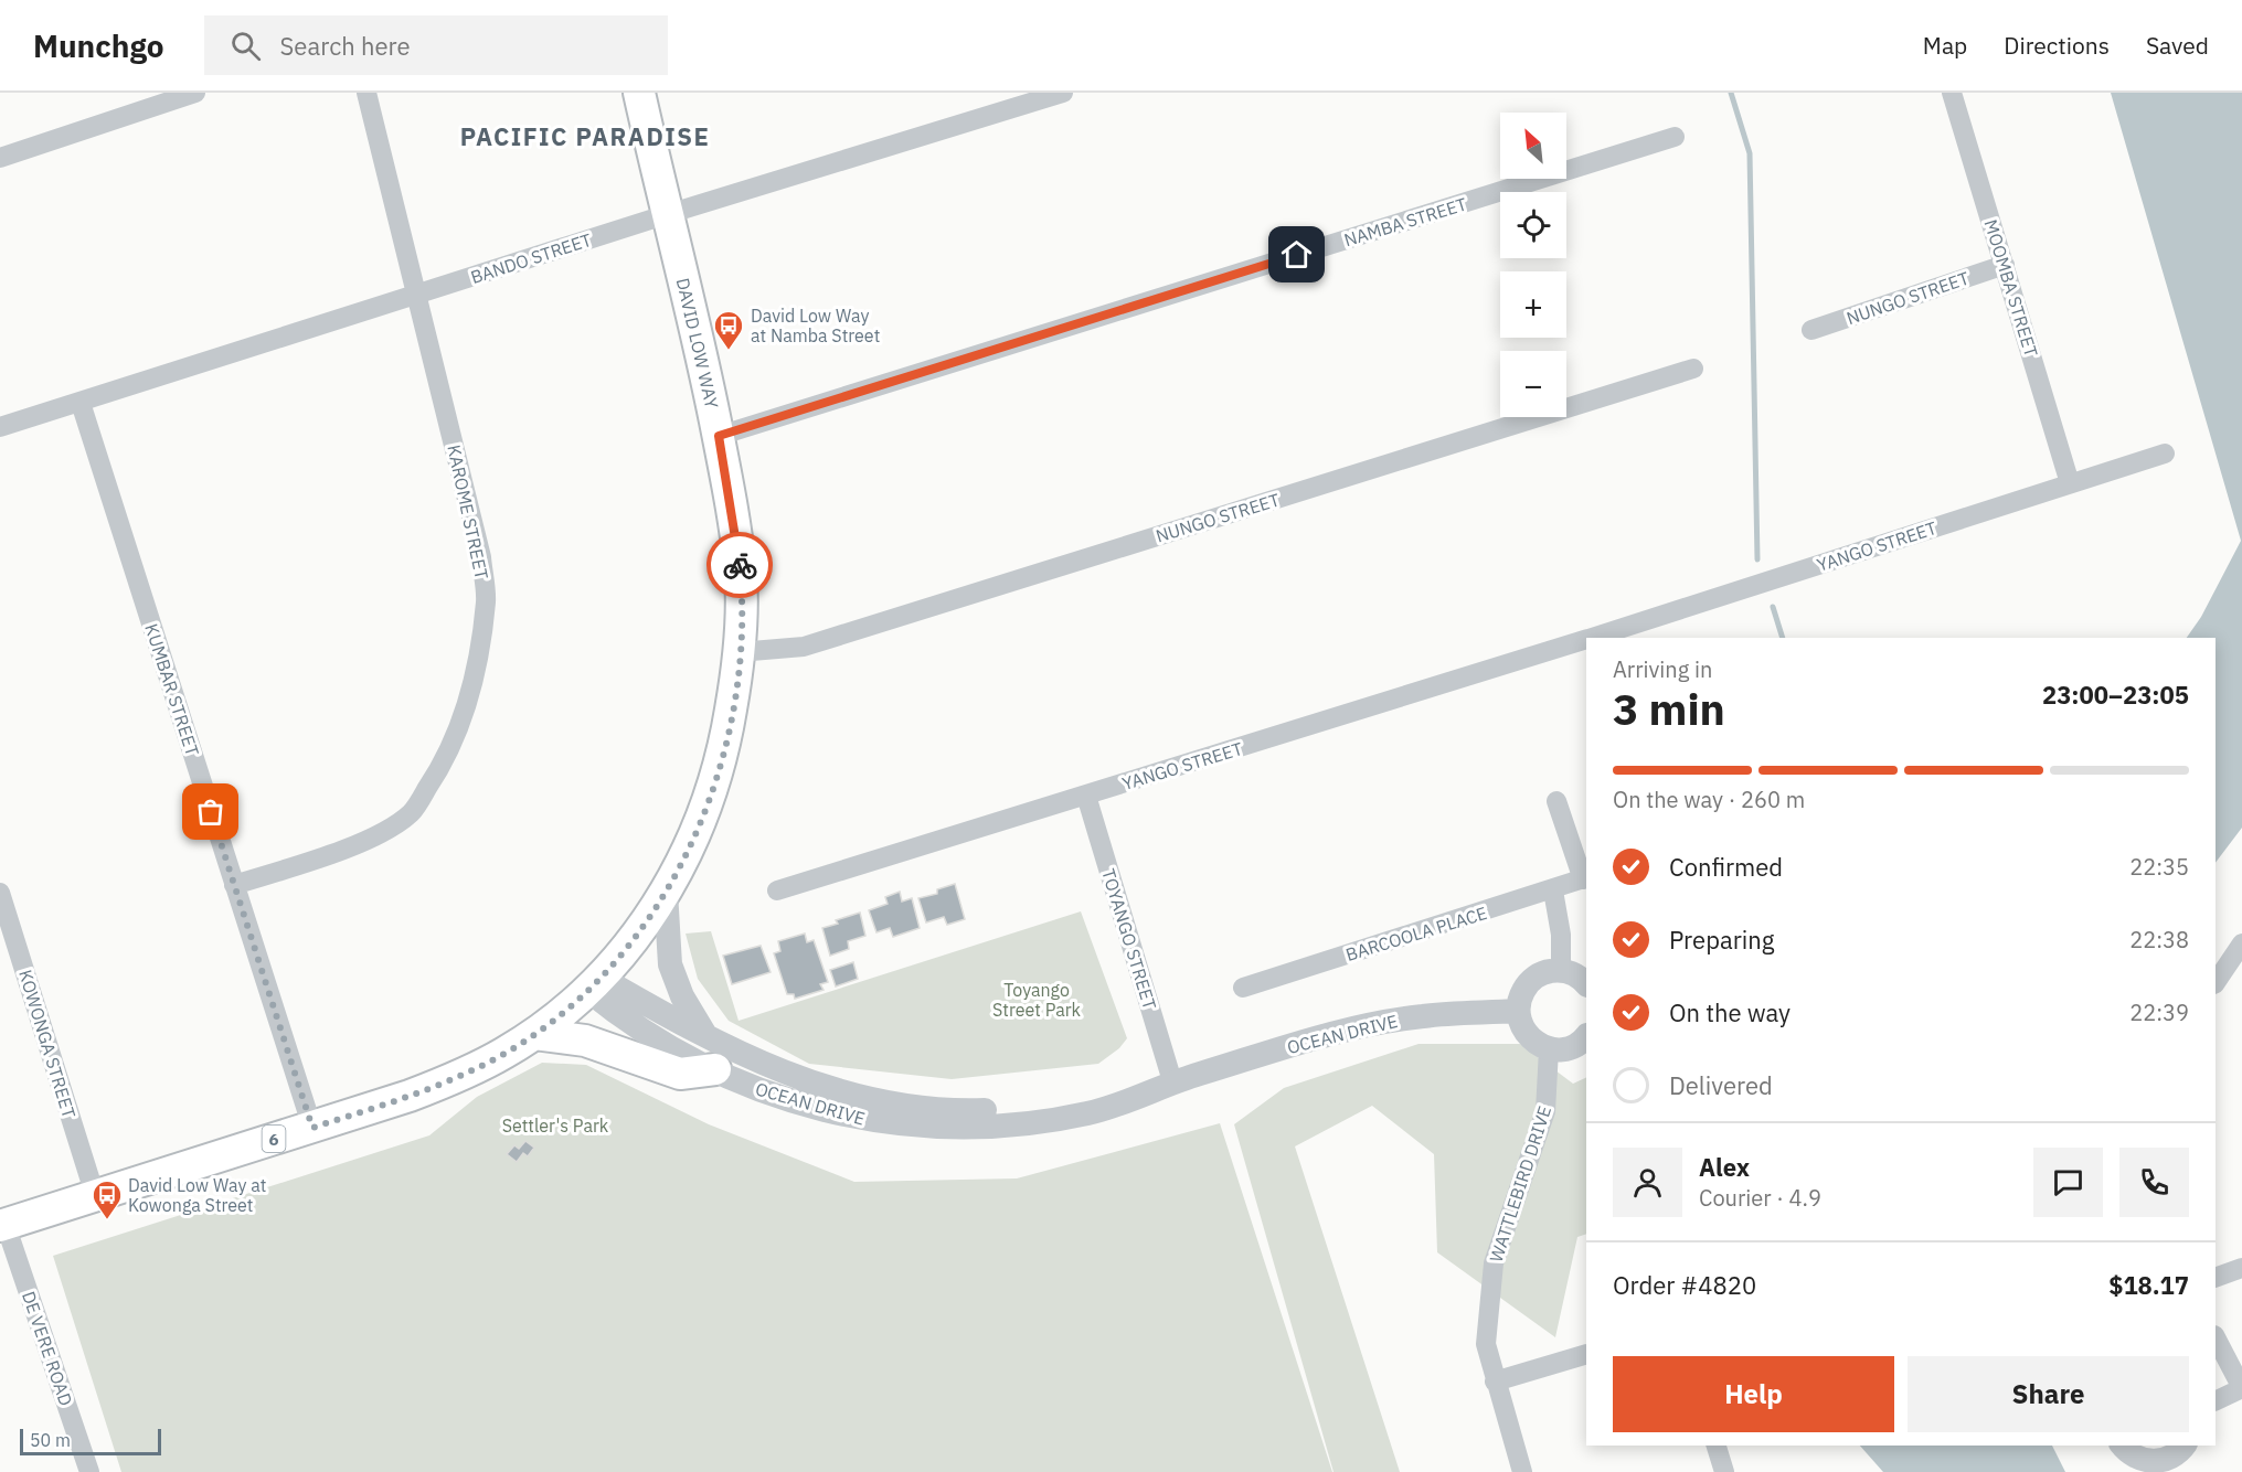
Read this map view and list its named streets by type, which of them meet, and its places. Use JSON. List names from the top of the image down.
{
  "streets": {
    "main road": ["DAVID LOW WAY", "6"],
    "street": [
      "NAMBA STREET",
      "BANDO STREET",
      "MOOMBA STREET",
      "NUNGO STREET",
      "KAROME STREET",
      "YANGO STREET",
      "KUMBAR STREET",
      "BARCOOLA PLACE",
      "TOYANGO STREET",
      "OCEAN DRIVE",
      "KOWONGA STREET",
      "WATTLEBIRD DRIVE",
      "DE VERE ROAD"
    ]
  },
  "crossings": [
    ["NAMBA STREET", "DAVID LOW WAY"],
    ["BANDO STREET", "DAVID LOW WAY"],
    ["BANDO STREET", "KAROME STREET"],
    ["BANDO STREET", "KUMBAR STREET"],
    ["MOOMBA STREET", "NUNGO STREET"],
    ["MOOMBA STREET", "YANGO STREET"],
    ["NUNGO STREET", "DAVID LOW WAY"],
    ["DAVID LOW WAY", "KUMBAR STREET"],
    ["DAVID LOW WAY", "OCEAN DRIVE"],
    ["DAVID LOW WAY", "KOWONGA STREET"],
    ["DAVID LOW WAY", "DE VERE ROAD"],
    ["KAROME STREET", "KUMBAR STREET"],
    ["YANGO STREET", "TOYANGO STREET"],
    ["TOYANGO STREET", "OCEAN DRIVE"]
  ],
  "districts": ["PACIFIC PARADISE"],
  "parks": ["Toyango Street Park", "Settler's Park"],
  "places": {
    "bus stop": ["David Low Way at Namba Street", "David Low Way at Kowonga Street"]
  },
  "scale_bar": "50 m",
  "north": "top left",
  "page": {
    "header": "Munchgo",
    "search": "Search here",
    "nav": ["Map", "Directions", "Saved"],
    "map_buttons": ["+", "−"],
    "heading": ["3 min", "Arriving in", "23:00–23:05"],
    "panel": [
      "Alex",
      "Courier · 4.9",
      "Order #4820",
      "$18.17"
    ],
    "bar": "On the way · 260 m",
    "list": [
      ["Confirmed", "22:35"],
      ["Preparing", "22:38"],
      ["On the way", "22:39"],
      "Delivered"
    ],
    "buttons": ["Help", "Share"],
    "scale": "50 m"
  }
}
